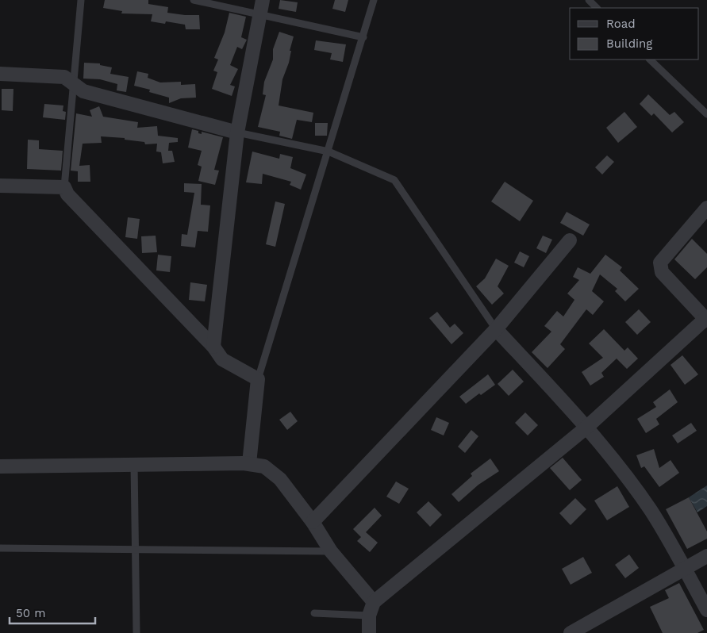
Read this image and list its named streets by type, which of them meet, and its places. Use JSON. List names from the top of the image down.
{
  "legend": ["Road", "Building"],
  "scale_bar": "50 m"
}
